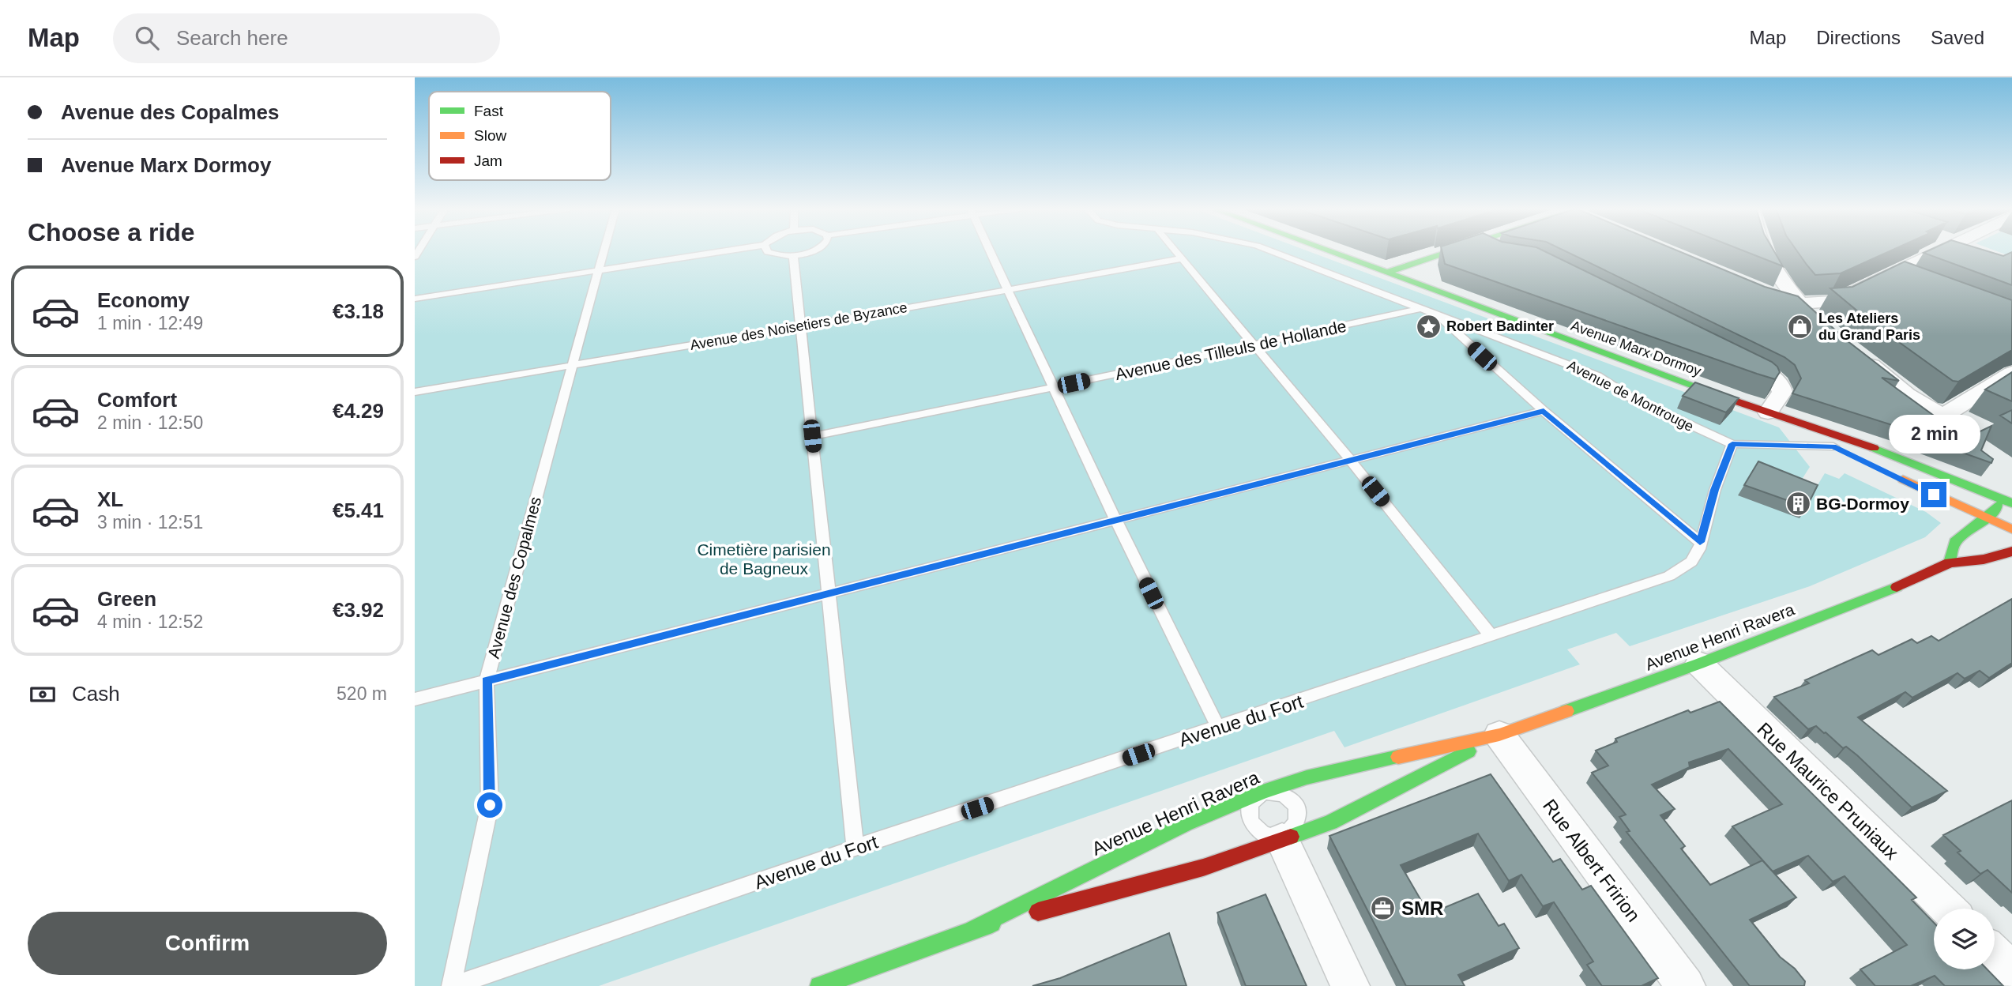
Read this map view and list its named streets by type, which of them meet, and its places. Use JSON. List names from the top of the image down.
{
  "streets": {
    "main road": ["Avenue Marx Dormoy", "Avenue Henri Ravera"],
    "street": ["Rue Maurice Pruniaux", "Rue Albert Fririon"],
    "lane": [
      "Avenue des Noisetiers de Byzance",
      "Avenue des Tilleuls de Hollande",
      "Avenue de Montrouge",
      "Avenue des Copalmes",
      "Avenue du Fort"
    ]
  },
  "crossings": [
    ["Avenue des Noisetiers de Byzance", "Avenue des Copalmes"],
    ["Avenue des Tilleuls de Hollande", "Avenue de Montrouge"],
    ["Avenue des Copalmes", "Avenue du Fort"],
    ["Avenue Henri Ravera", "Rue Maurice Pruniaux"],
    ["Avenue Henri Ravera", "Rue Albert Fririon"]
  ],
  "parks": ["Cimetière parisien de Bagneux"],
  "places": {
    "place": ["Robert Badinter"],
    "shop": ["Les Ateliers du Grand Paris"],
    "building": ["BG-Dormoy"],
    "office": ["SMR"]
  },
  "legend": ["Fast", "Slow", "Jam"],
  "page": {
    "header": "Map",
    "search": "Search here",
    "nav": ["Map", "Directions", "Saved"],
    "banner": ["Avenue des Copalmes", "Avenue Marx Dormoy"],
    "heading": "Choose a ride",
    "list": [
      {
        "name": "Economy",
        "note": "1 min · 12:49",
        "value": "€3.18"
      },
      {
        "name": "Comfort",
        "note": "2 min · 12:50",
        "value": "€4.29"
      },
      {
        "name": "XL",
        "note": "3 min · 12:51",
        "value": "€5.41"
      },
      {
        "name": "Green",
        "note": "4 min · 12:52",
        "value": "€3.92"
      }
    ],
    "bubble": "2 min",
    "pay": ["Cash", "520 m"],
    "buttons": "Confirm"
  }
}
